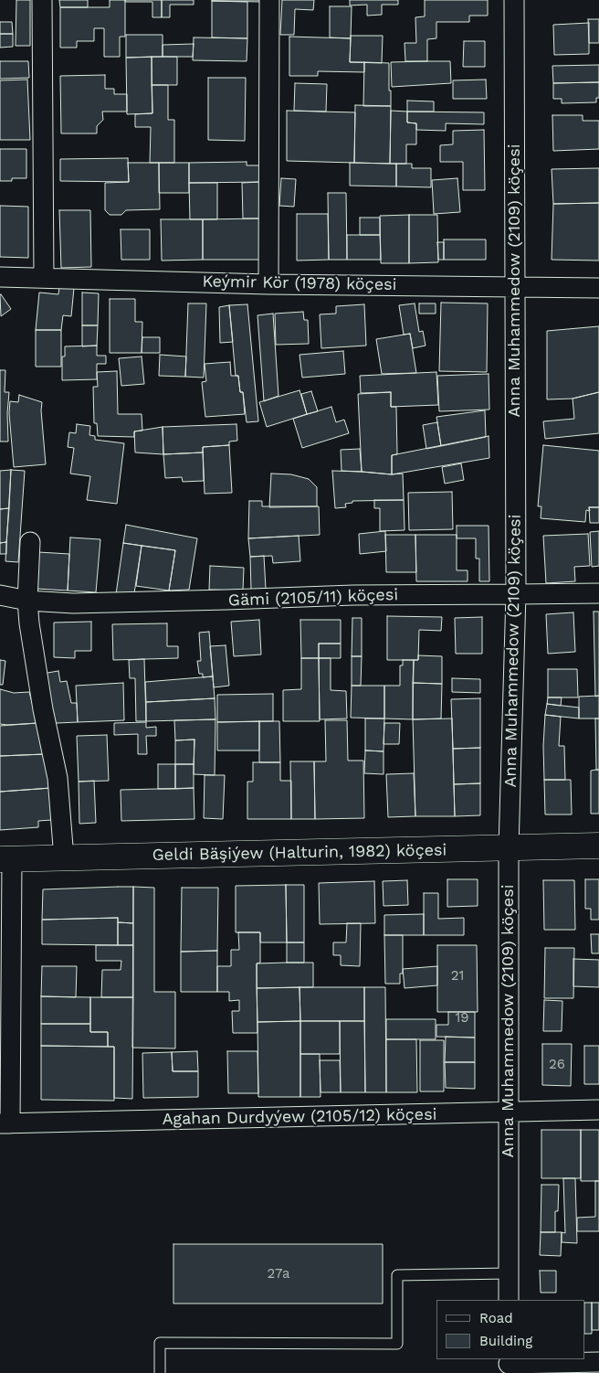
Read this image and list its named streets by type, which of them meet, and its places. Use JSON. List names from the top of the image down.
{
  "streets": {
    "street": [
      "Anna Muhammedow (2109) köçesi",
      "Keýmir Kör (1978) köçesi",
      "Gämi (2105/11) köçesi",
      "Geldi Bäşiýew (Halturin, 1982) köçesi",
      "Agahan Durdyýew (2105/12) köçesi"
    ]
  },
  "crossings": [
    ["Anna Muhammedow (2109) köçesi", "Keýmir Kör (1978) köçesi"],
    ["Anna Muhammedow (2109) köçesi", "Gämi (2105/11) köçesi"],
    ["Anna Muhammedow (2109) köçesi", "Geldi Bäşiýew (Halturin, 1982) köçesi"],
    ["Anna Muhammedow (2109) köçesi", "Agahan Durdyýew (2105/12) köçesi"]
  ],
  "house_numbers": [
    "21",
    "19",
    "26",
    "27a"
  ],
  "legend": ["Road", "Building"]
}
